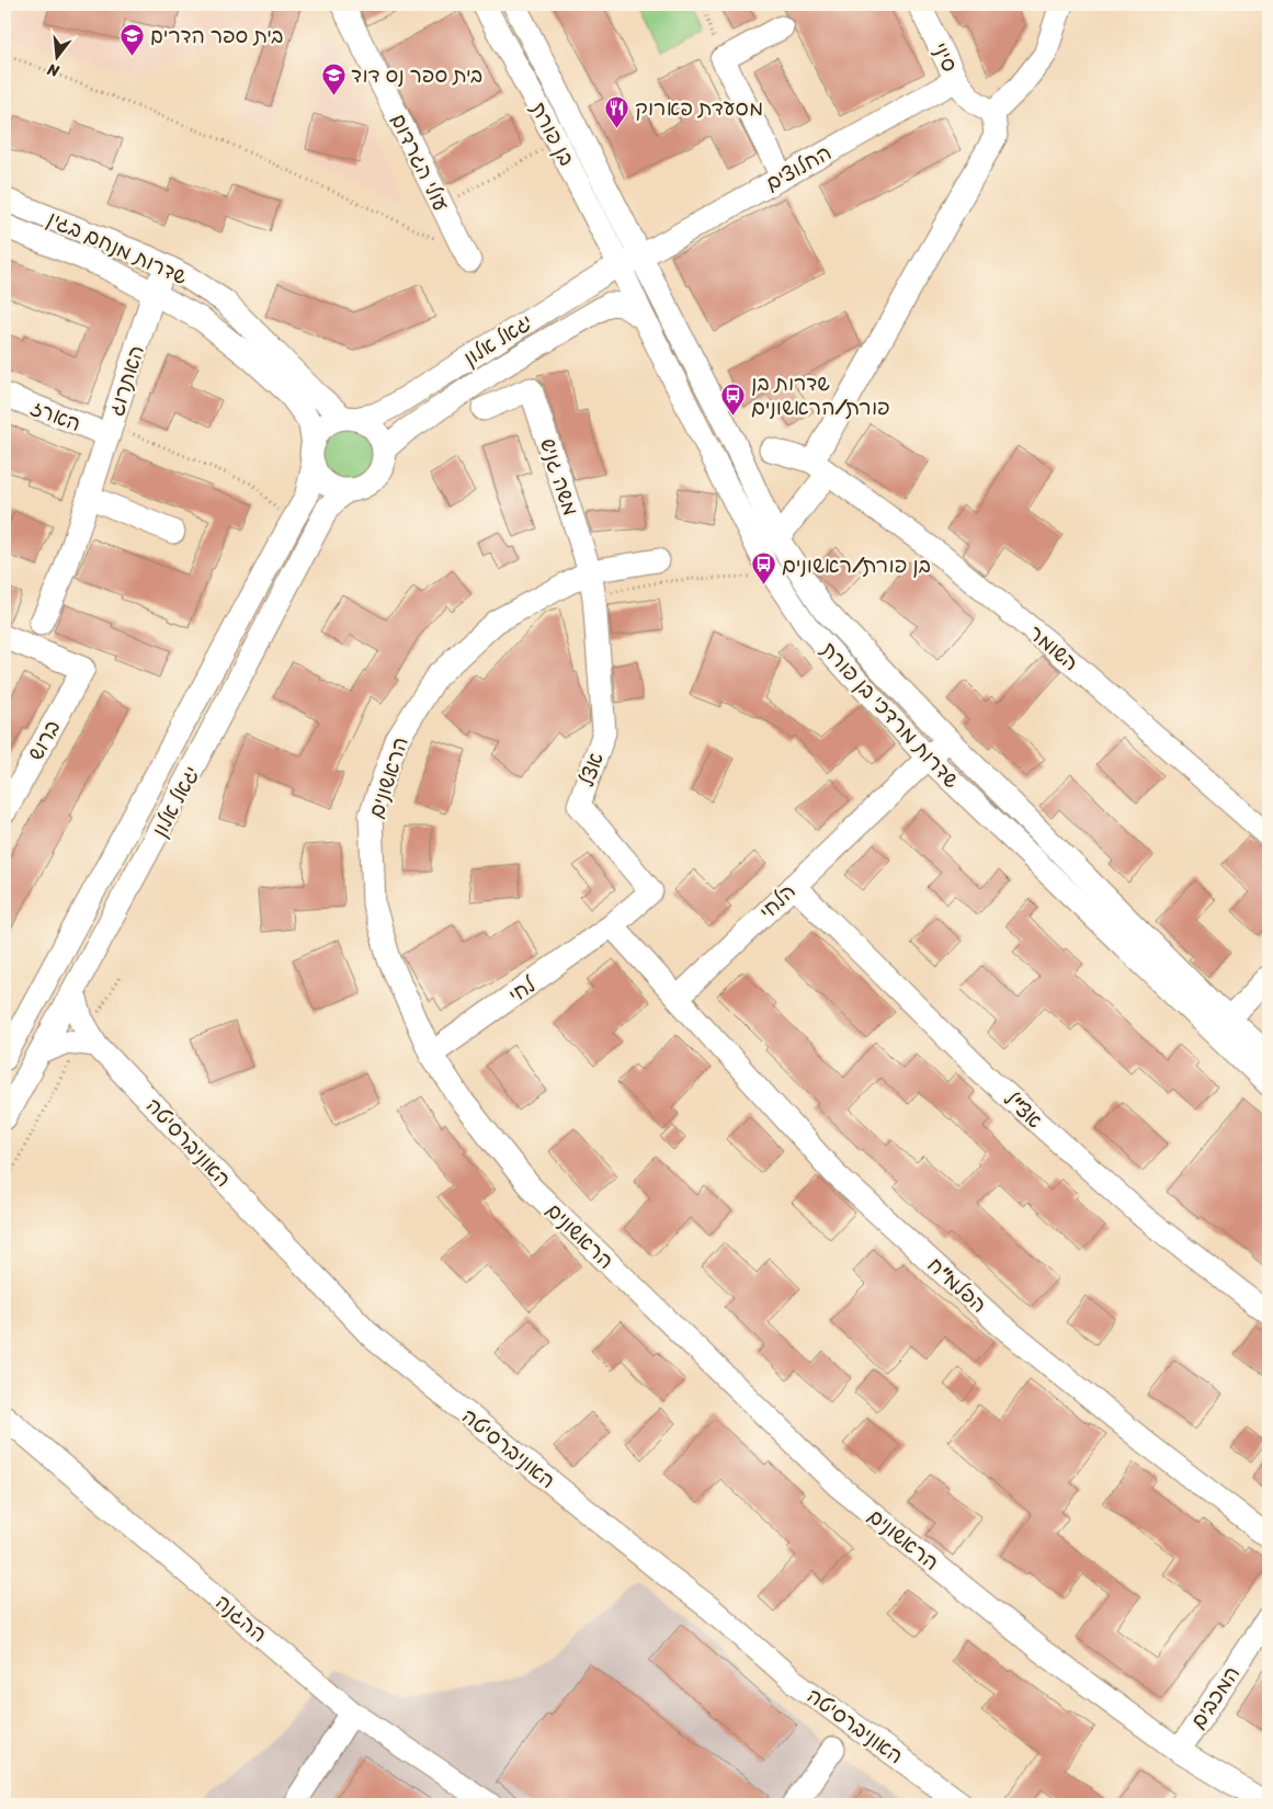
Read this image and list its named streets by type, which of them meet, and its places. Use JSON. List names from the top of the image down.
{
  "streets": {
    "street": [
      "סיני",
      "בן פורת",
      "עולי הגרדום",
      "החלוצים",
      "שדרות מנחם בגין",
      "יגאל אלון",
      "האתרוג",
      "הארז",
      "משה גניש",
      "השומר",
      "שדרות מרדכי בן פורת",
      "ברוש",
      "אצל",
      "הראשונים",
      "הלחי",
      "לחי",
      "אצ\"ל",
      "האוניברסיטה",
      "הפלמ\"ח",
      "ההגנה",
      "המכבים"
    ]
  },
  "crossings": [
    ["סיני", "החלוצים"],
    ["בן פורת", "החלוצים"],
    ["בן פורת", "יגאל אלון"],
    ["בן פורת", "שדרות מרדכי בן פורת"],
    ["החלוצים", "יגאל אלון"],
    ["החלוצים", "שדרות מרדכי בן פורת"],
    ["שדרות מנחם בגין", "יגאל אלון"],
    ["שדרות מנחם בגין", "האתרוג"],
    ["יגאל אלון", "משה גניש"],
    ["יגאל אלון", "שדרות מרדכי בן פורת"],
    ["יגאל אלון", "האוניברסיטה"],
    ["האתרוג", "הארז"],
    ["משה גניש", "אצל"],
    ["משה גניש", "הראשונים"],
    ["שדרות מרדכי בן פורת", "הלחי"],
    ["אצל", "הראשונים"],
    ["אצל", "לחי"],
    ["הראשונים", "לחי"],
    ["הראשונים", "המכבים"],
    ["הלחי", "אצ\"ל"],
    ["הלחי", "הפלמ\"ח"]
  ],
  "places": {
    "school or university": ["בית ספר הדרים", "בית ספר נס דוד"],
    "restaurant": ["מסעדת פארוק"],
    "bus stop": ["שדרות בן פורת/הראשונים", "בן פורת/ראשונים"]
  },
  "north": "bottom"
}
